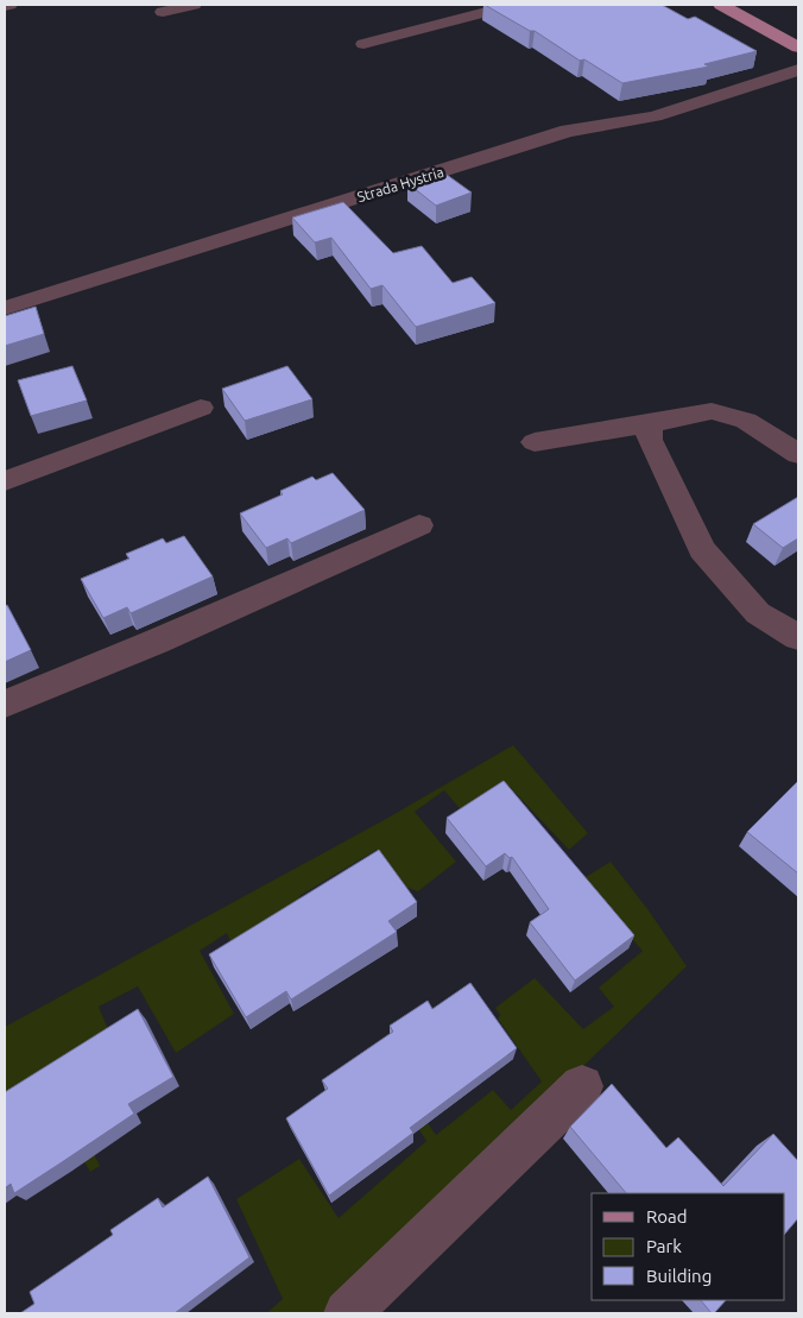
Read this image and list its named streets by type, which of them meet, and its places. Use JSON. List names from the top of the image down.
{
  "streets": {
    "street": ["Strada Hystria"]
  },
  "legend": ["Road", "Park", "Building"]
}
